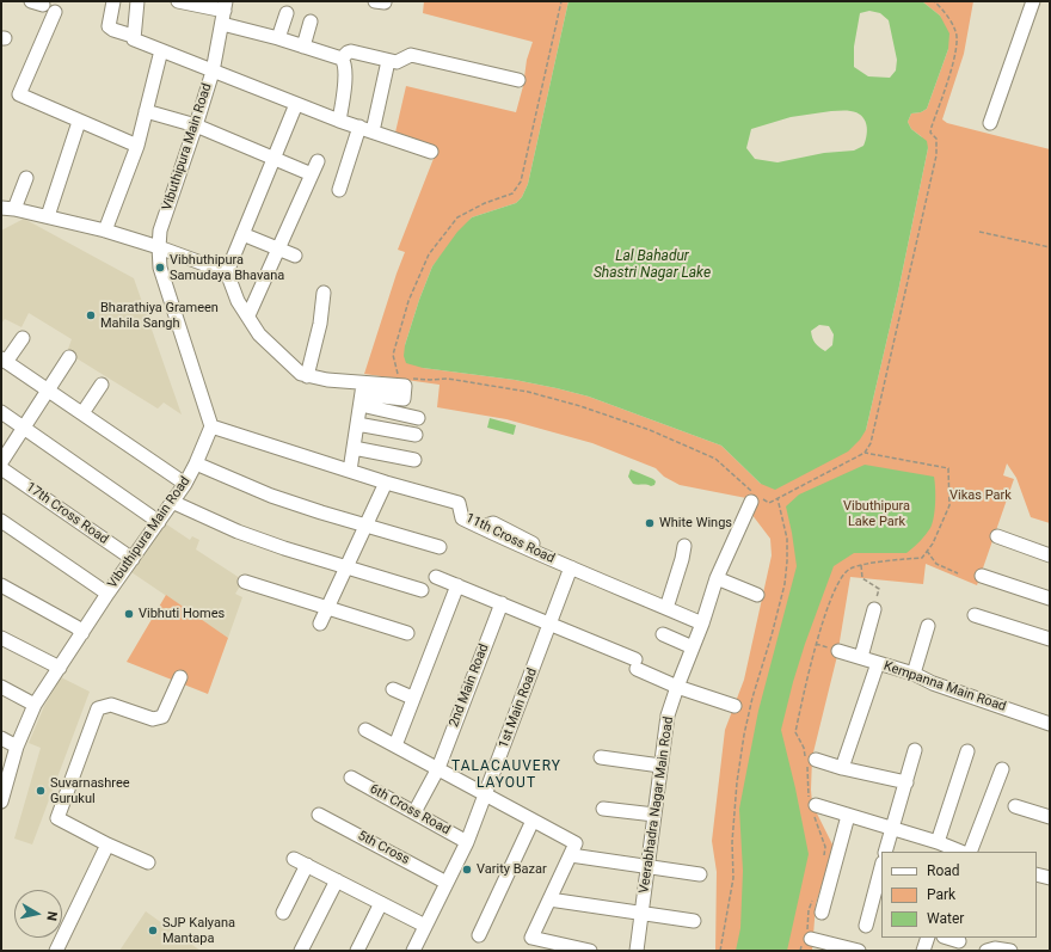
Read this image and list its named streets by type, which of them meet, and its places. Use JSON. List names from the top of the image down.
{
  "streets": {
    "street": [
      "Vibuthipura Main Road",
      "17th Cross Road",
      "11th Cross Road",
      "2nd Main Road",
      "Kempanna Main Road",
      "1st Main Road",
      "Veerabhadra Nagar Main Road",
      "6th Cross Road",
      "5th Cross"
    ]
  },
  "crossings": [
    ["Vibuthipura Main Road", "17th Cross Road"],
    ["Vibuthipura Main Road", "11th Cross Road"],
    ["11th Cross Road", "1st Main Road"],
    ["11th Cross Road", "Veerabhadra Nagar Main Road"],
    ["2nd Main Road", "6th Cross Road"],
    ["1st Main Road", "6th Cross Road"],
    ["1st Main Road", "5th Cross"]
  ],
  "districts": ["TALACAUVERY LAYOUT"],
  "water": ["Lal Bahadur Shastri Nagar Lake"],
  "parks": ["Vikas Park", "Vibuthipura Lake Park"],
  "places": [
    "Vibhuthipura Samudaya Bhavana",
    "Bharathiya Grameen Mahila Sangh",
    "White Wings",
    "Vibhuti Homes",
    "Suvarnashree Gurukul",
    "Varity Bazar",
    "SJP Kalyana Mantapa"
  ],
  "legend": ["Road", "Park", "Water"],
  "north": "right"
}
